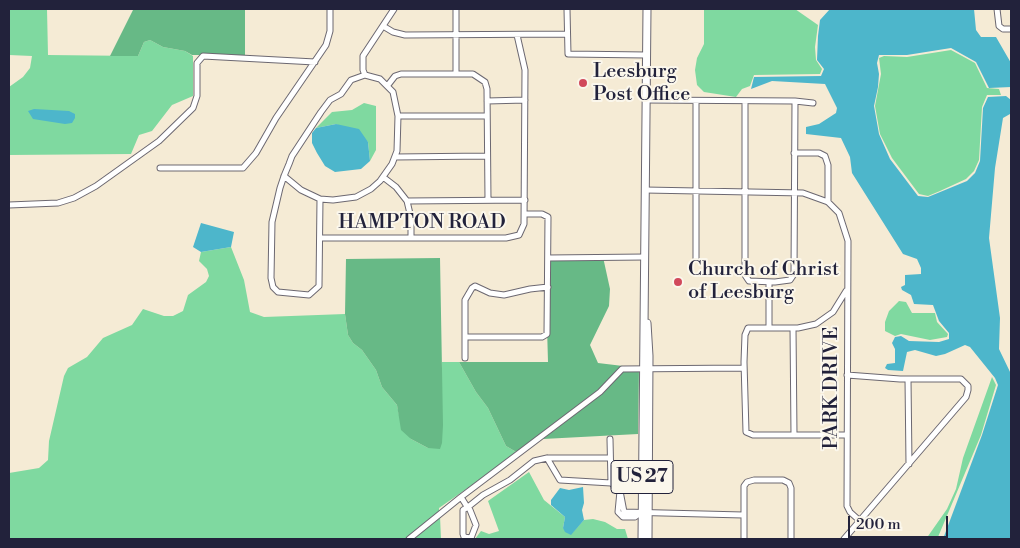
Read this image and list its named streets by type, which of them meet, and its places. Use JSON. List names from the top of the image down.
{
  "streets": {
    "highway": ["US 27"],
    "street": ["HAMPTON ROAD", "PARK DRIVE"]
  },
  "places": ["Leesburg Post Office", "Church of Christ of Leesburg"],
  "scale_bar": "200 m"
}
